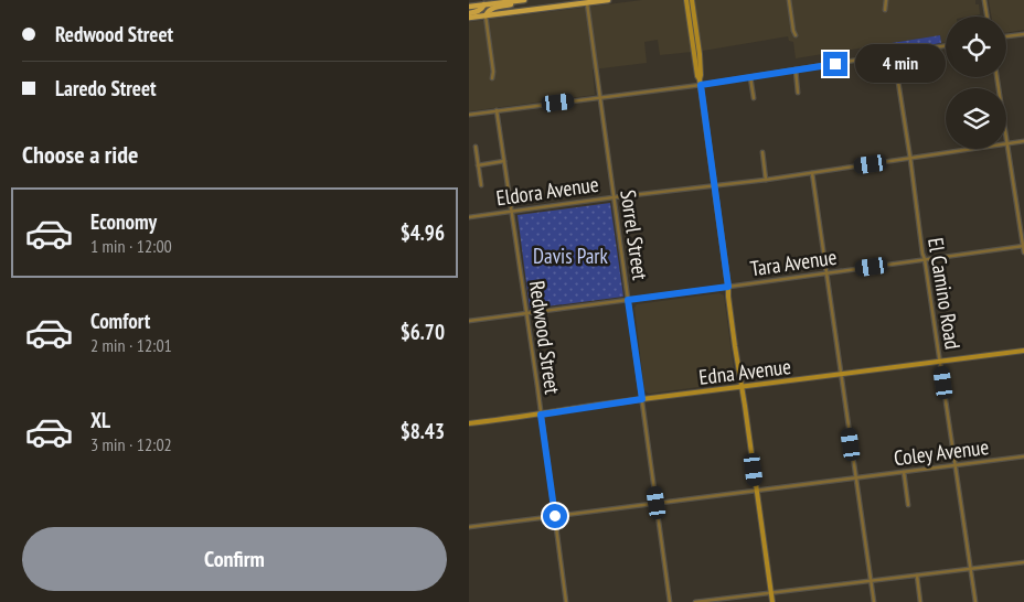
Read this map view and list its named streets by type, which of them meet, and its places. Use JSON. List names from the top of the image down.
{
  "streets": {
    "street": [
      "Eldora Avenue",
      "Sorrel Street",
      "Tara Avenue",
      "El Camino Road",
      "Redwood Street",
      "Edna Avenue",
      "Coley Avenue"
    ]
  },
  "crossings": [
    ["Eldora Avenue", "Sorrel Street"],
    ["Eldora Avenue", "El Camino Road"],
    ["Eldora Avenue", "Redwood Street"],
    ["Sorrel Street", "Tara Avenue"],
    ["Sorrel Street", "Edna Avenue"],
    ["Sorrel Street", "Coley Avenue"],
    ["Tara Avenue", "El Camino Road"],
    ["Tara Avenue", "Redwood Street"],
    ["El Camino Road", "Edna Avenue"],
    ["El Camino Road", "Coley Avenue"],
    ["Redwood Street", "Edna Avenue"],
    ["Redwood Street", "Coley Avenue"]
  ],
  "parks": ["Davis Park"],
  "page": {
    "banner": ["Redwood Street", "Laredo Street"],
    "bubble": "4 min",
    "heading": "Choose a ride",
    "list": [
      {
        "name": "Economy",
        "note": "1 min · 12:00",
        "value": "$4.96"
      },
      {
        "name": "Comfort",
        "note": "2 min · 12:01",
        "value": "$6.70"
      },
      {
        "name": "XL",
        "note": "3 min · 12:02",
        "value": "$8.43"
      }
    ],
    "buttons": "Confirm"
  }
}
